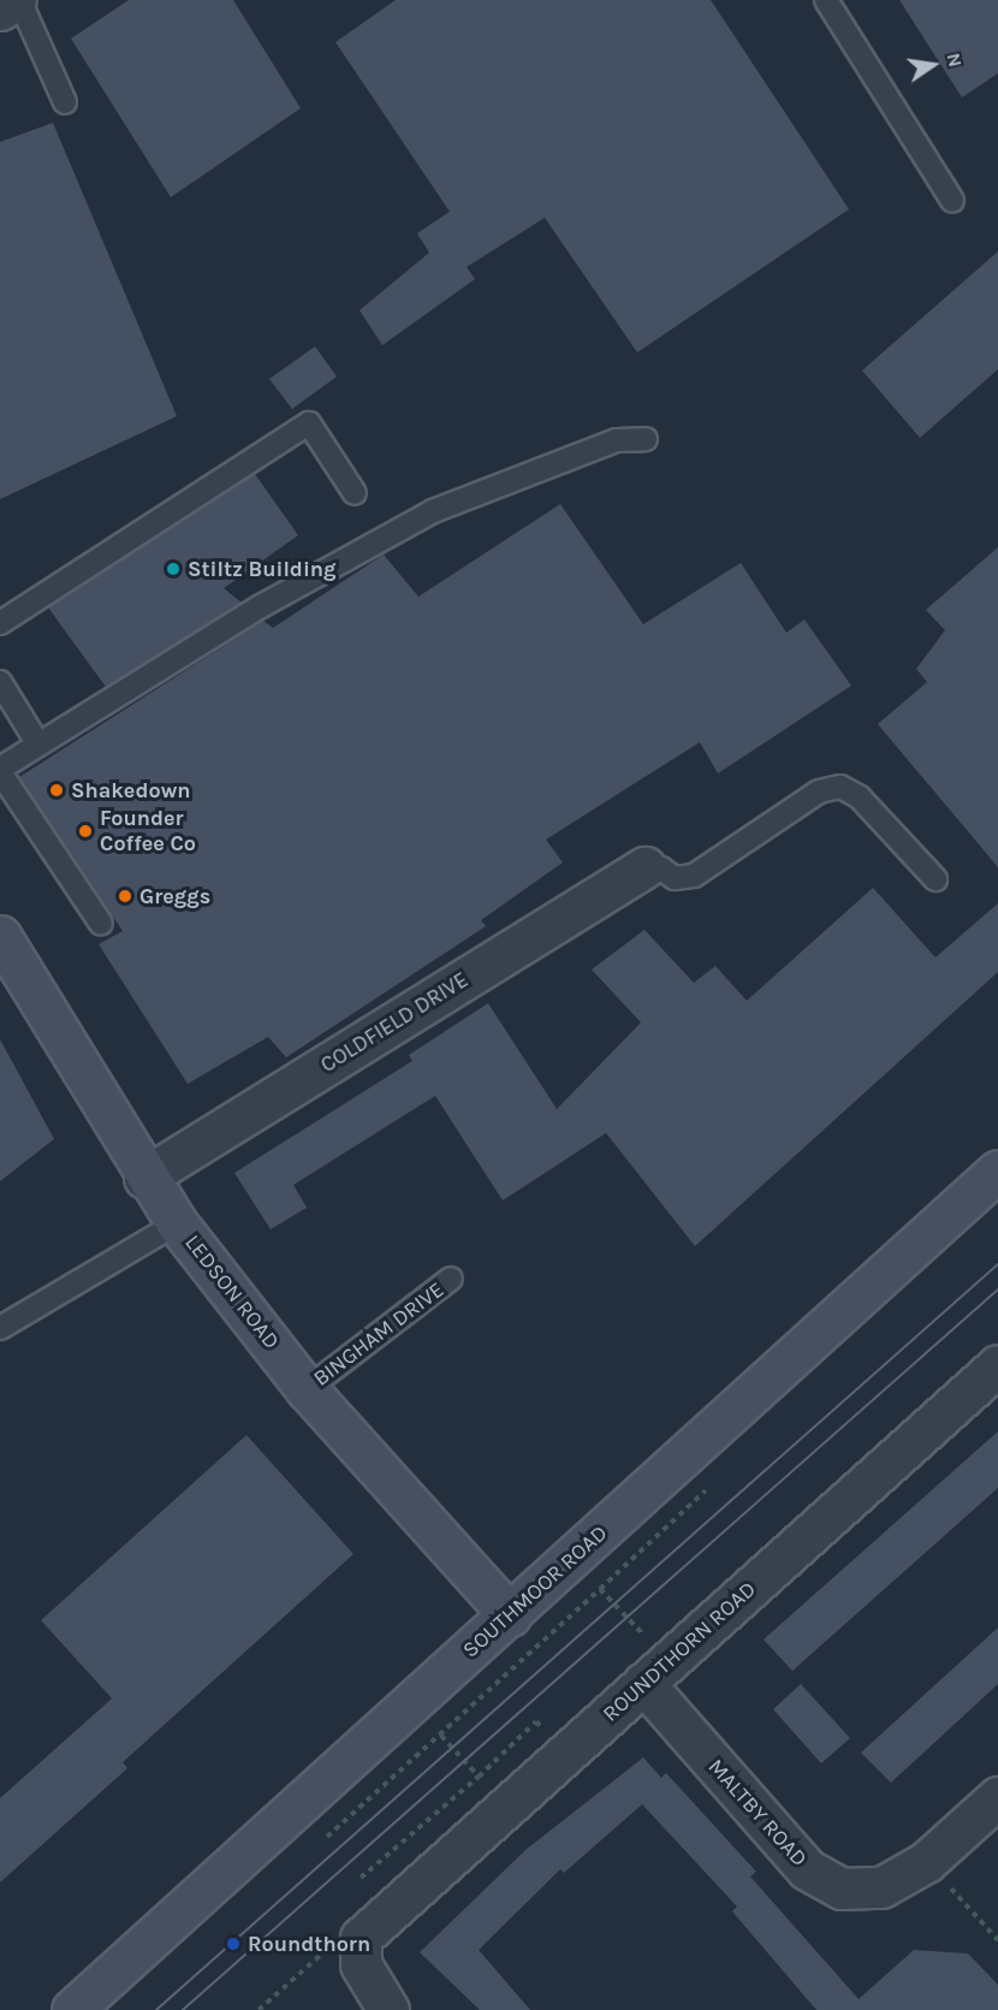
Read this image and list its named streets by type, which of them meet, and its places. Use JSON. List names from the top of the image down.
{
  "streets": {
    "street": [
      "COLDFIELD DRIVE",
      "LEDSON ROAD",
      "SOUTHMOOR ROAD",
      "ROUNDTHORN ROAD",
      "MALTBY ROAD"
    ],
    "lane": ["BINGHAM DRIVE"]
  },
  "crossings": [
    ["COLDFIELD DRIVE", "LEDSON ROAD"],
    ["LEDSON ROAD", "BINGHAM DRIVE"],
    ["LEDSON ROAD", "SOUTHMOOR ROAD"],
    ["ROUNDTHORN ROAD", "MALTBY ROAD"]
  ],
  "places": [
    "Stiltz Building",
    "Shakedown",
    "Founder Coffee Co",
    "Greggs",
    "Roundthorn"
  ],
  "north": "right"
}
